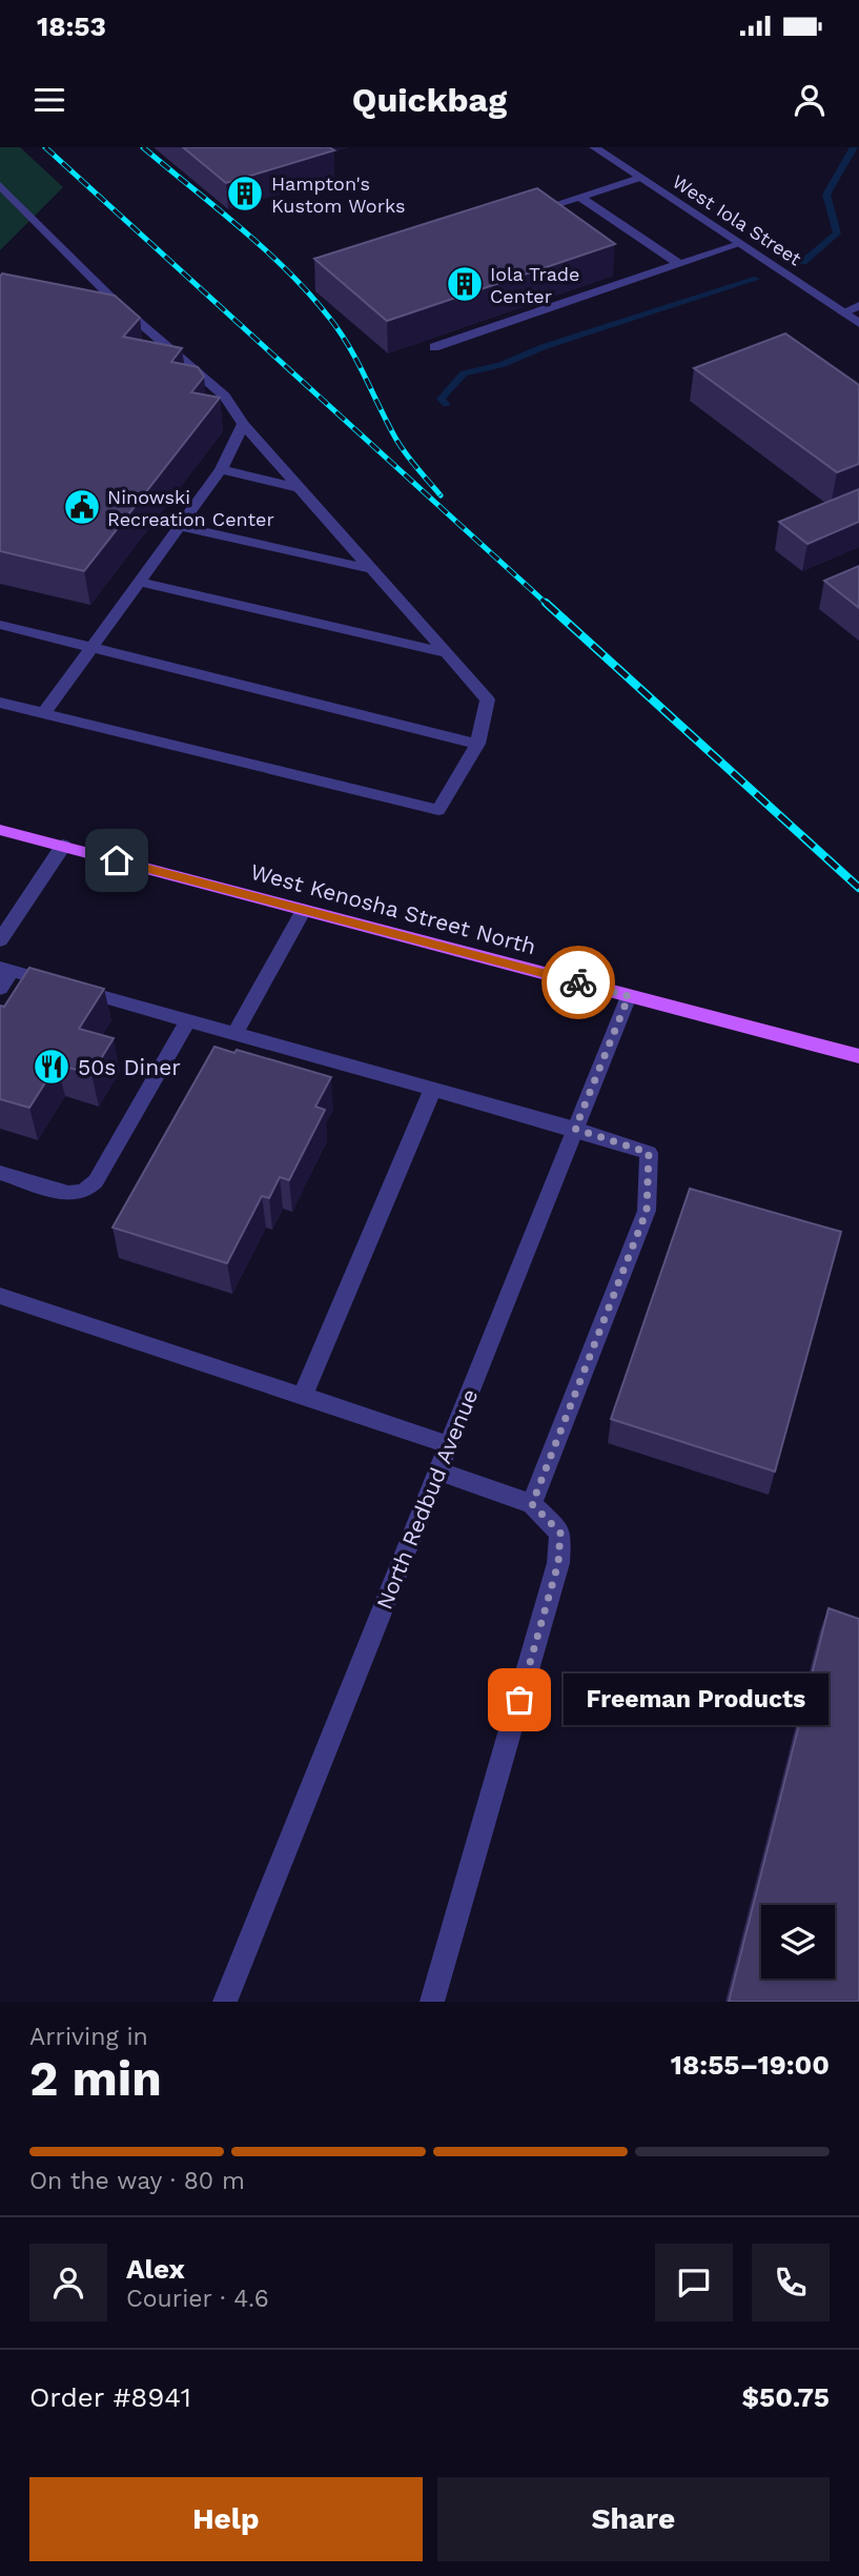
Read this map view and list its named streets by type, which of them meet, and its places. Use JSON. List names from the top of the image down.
{
  "streets": {
    "main road": ["West Kenosha Street North"],
    "street": ["West Iola Street", "North Redbud Avenue"]
  },
  "crossings": [
    ["West Kenosha Street North", "North Redbud Avenue"]
  ],
  "places": {
    "building": ["Hampton's Kustom Works", "Iola Trade Center"],
    "public building": ["Ninowski Recreation Center"],
    "restaurant": ["50s Diner"],
    "other": ["Freeman Products"]
  },
  "page": {
    "status": "18:53",
    "header": "Quickbag",
    "bubble": "Freeman Products",
    "heading": ["2 min", "Arriving in", "18:55–19:00"],
    "panel": [
      "Alex",
      "Courier · 4.6",
      "Order #8941",
      "$50.75"
    ],
    "bar": "On the way · 80 m",
    "buttons": ["Help", "Share"]
  }
}
